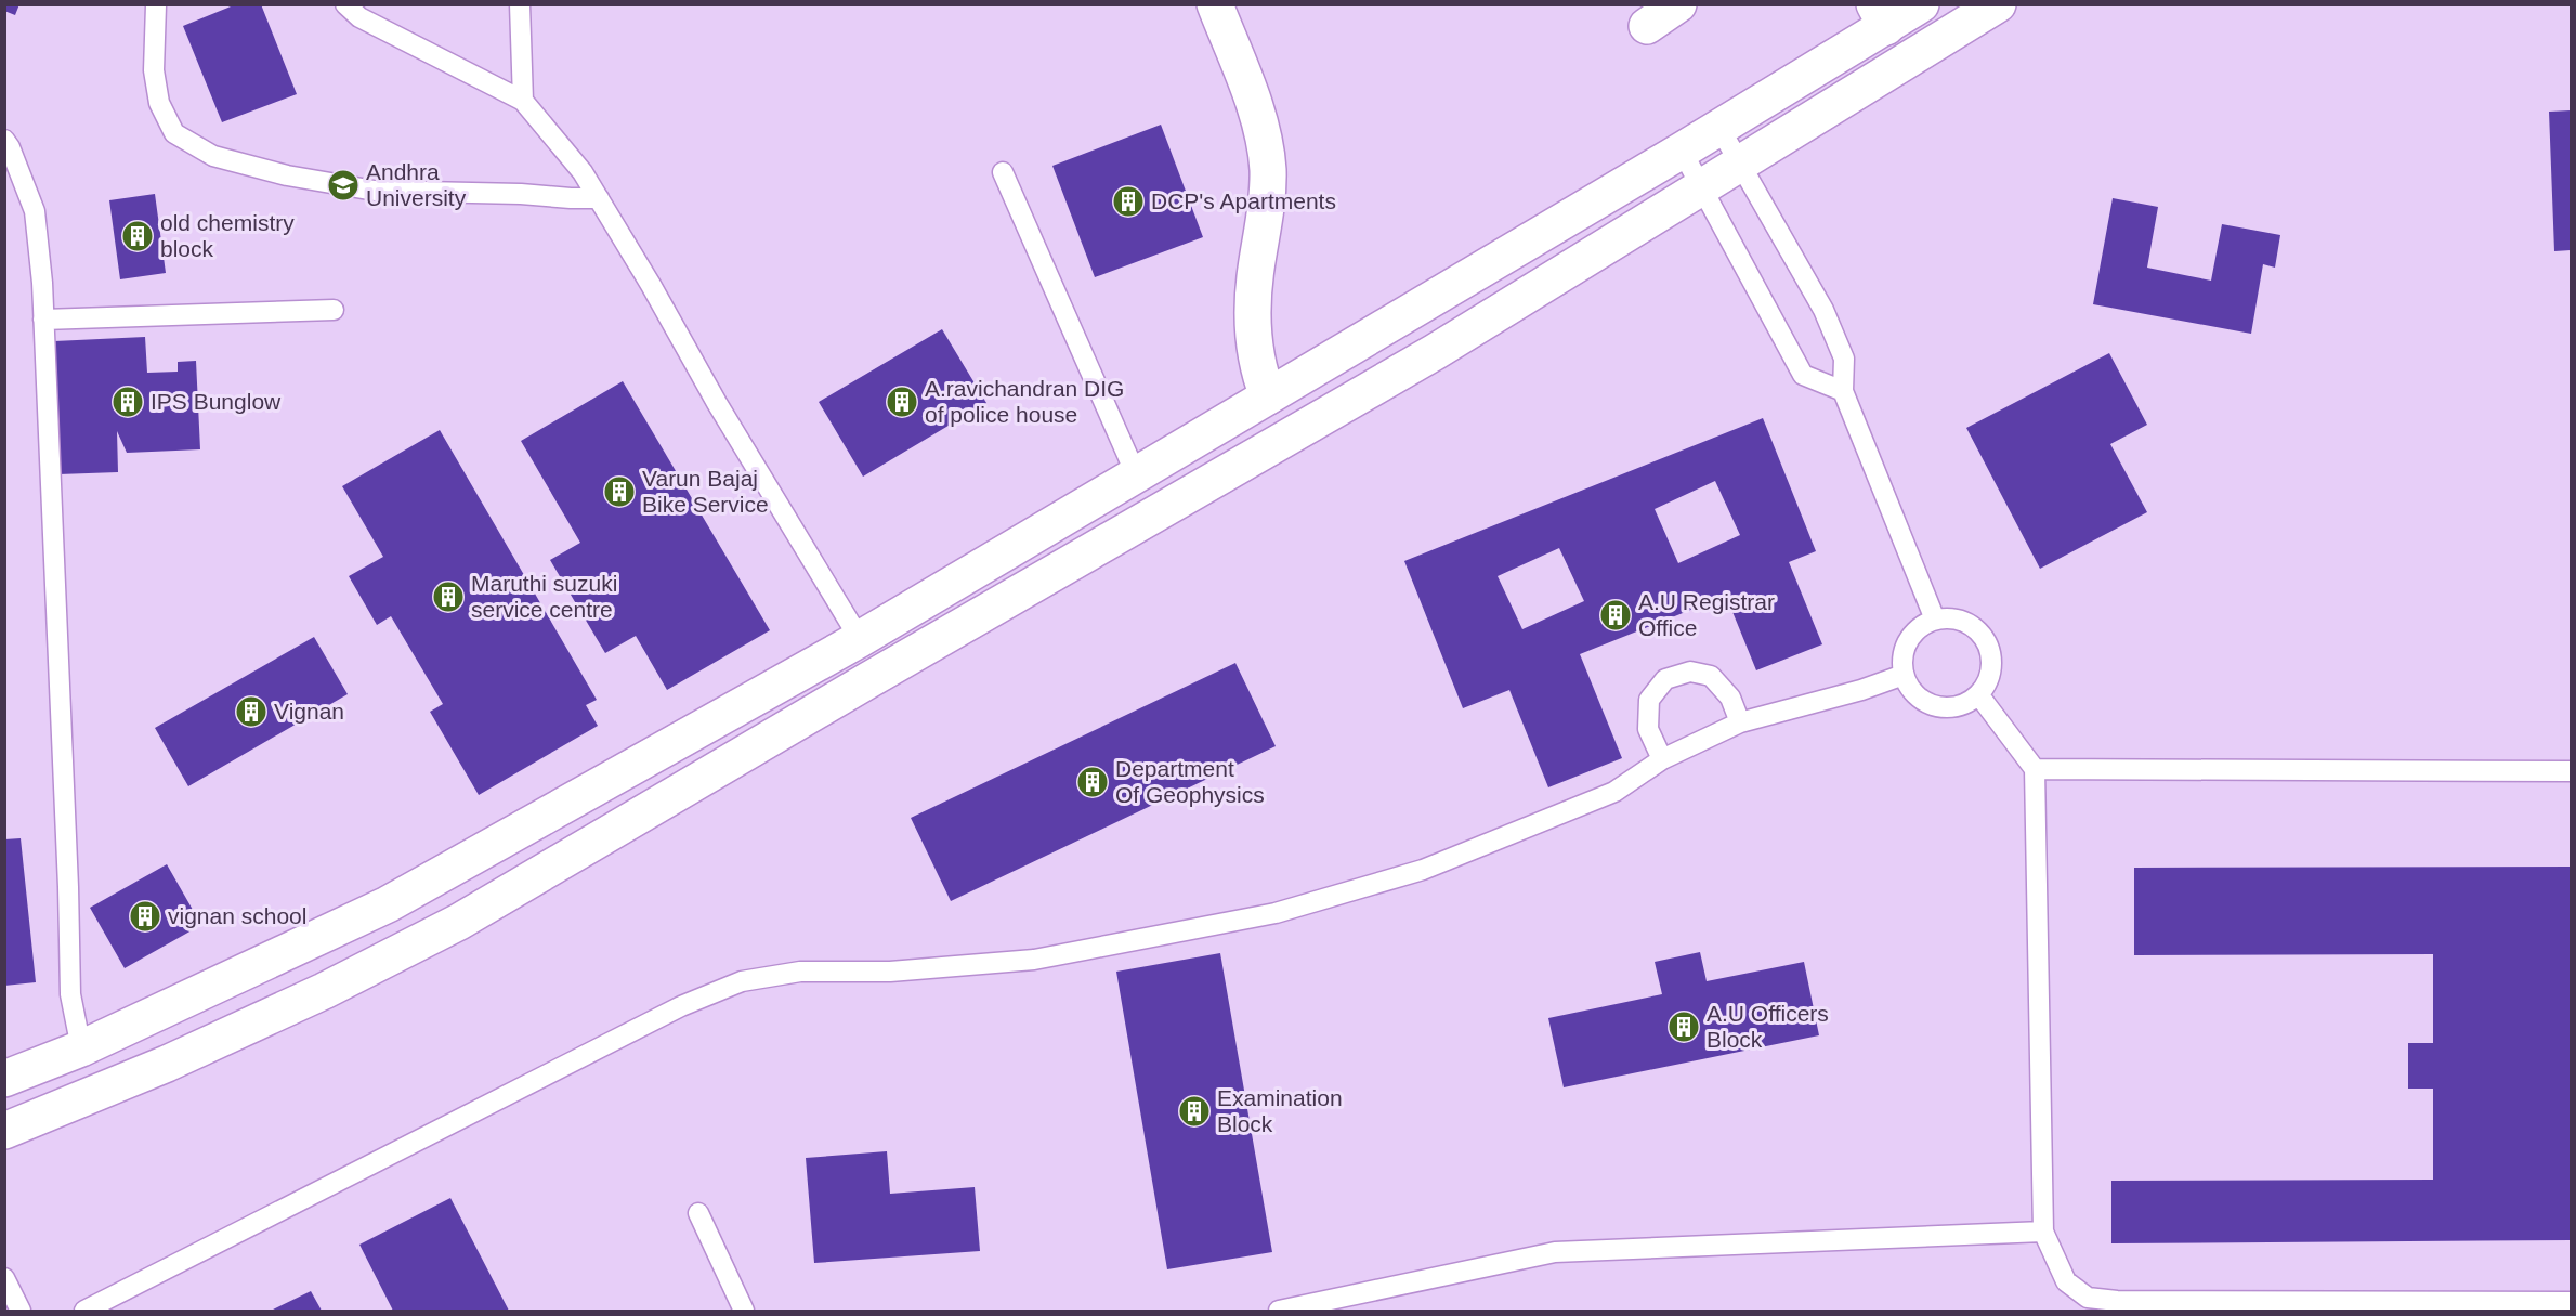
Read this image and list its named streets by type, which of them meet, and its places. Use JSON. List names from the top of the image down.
{
  "places": {
    "school or university": ["Andhra University"],
    "building": [
      "DCP's Apartments",
      "old chemistry block",
      "IPS Bunglow",
      "A.ravichandran DIG of police house",
      "Varun Bajaj Bike Service",
      "Maruthi suzuki service centre",
      "A.U Registrar Office",
      "Vignan",
      "Department Of Geophysics",
      "vignan school",
      "A.U Officers Block",
      "Examination Block"
    ]
  }
}
